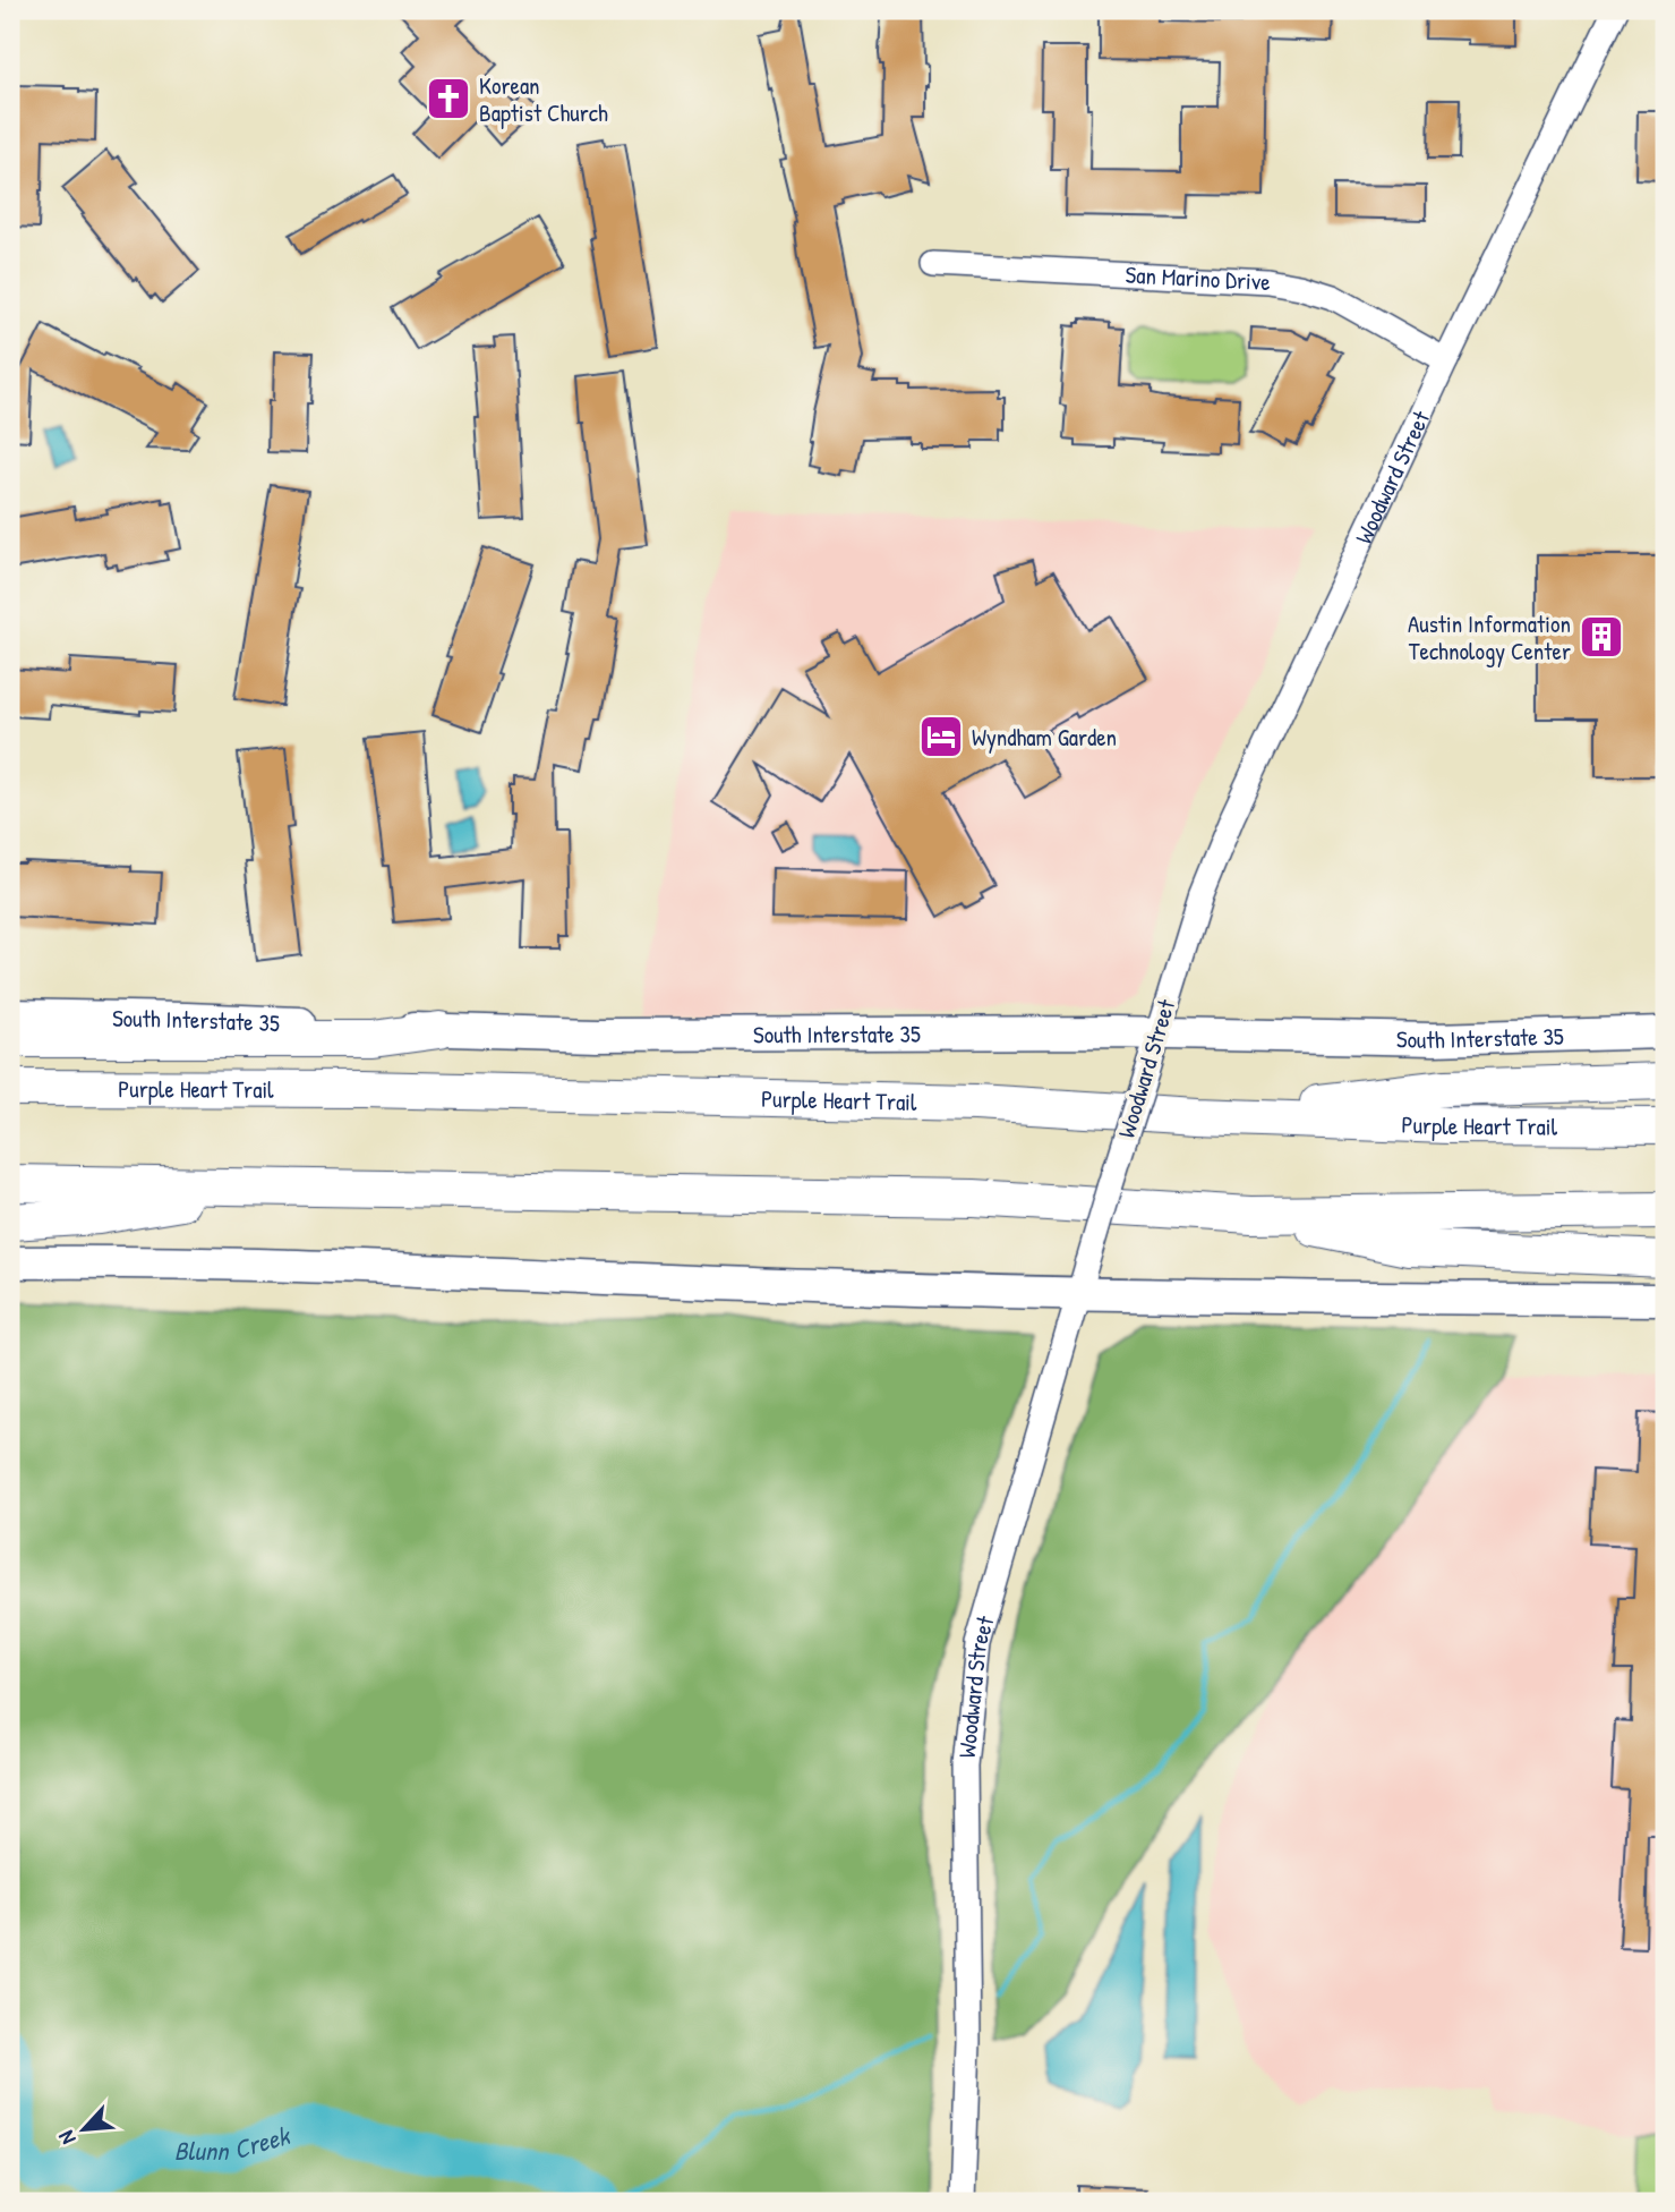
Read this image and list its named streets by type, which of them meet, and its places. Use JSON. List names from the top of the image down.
{
  "streets": {
    "highway": ["Purple Heart Trail"],
    "main road": ["South Interstate 35"],
    "street": ["San Marino Drive", "Woodward Street"]
  },
  "crossings": [
    ["San Marino Drive", "Woodward Street"],
    ["Woodward Street", "South Interstate 35"]
  ],
  "water": ["Blunn Creek"],
  "places": {
    "church": ["Korean Baptist Church"],
    "building": ["Austin Information Technology Center"],
    "hotel": ["Wyndham Garden"]
  },
  "north": "bottom left"
}
